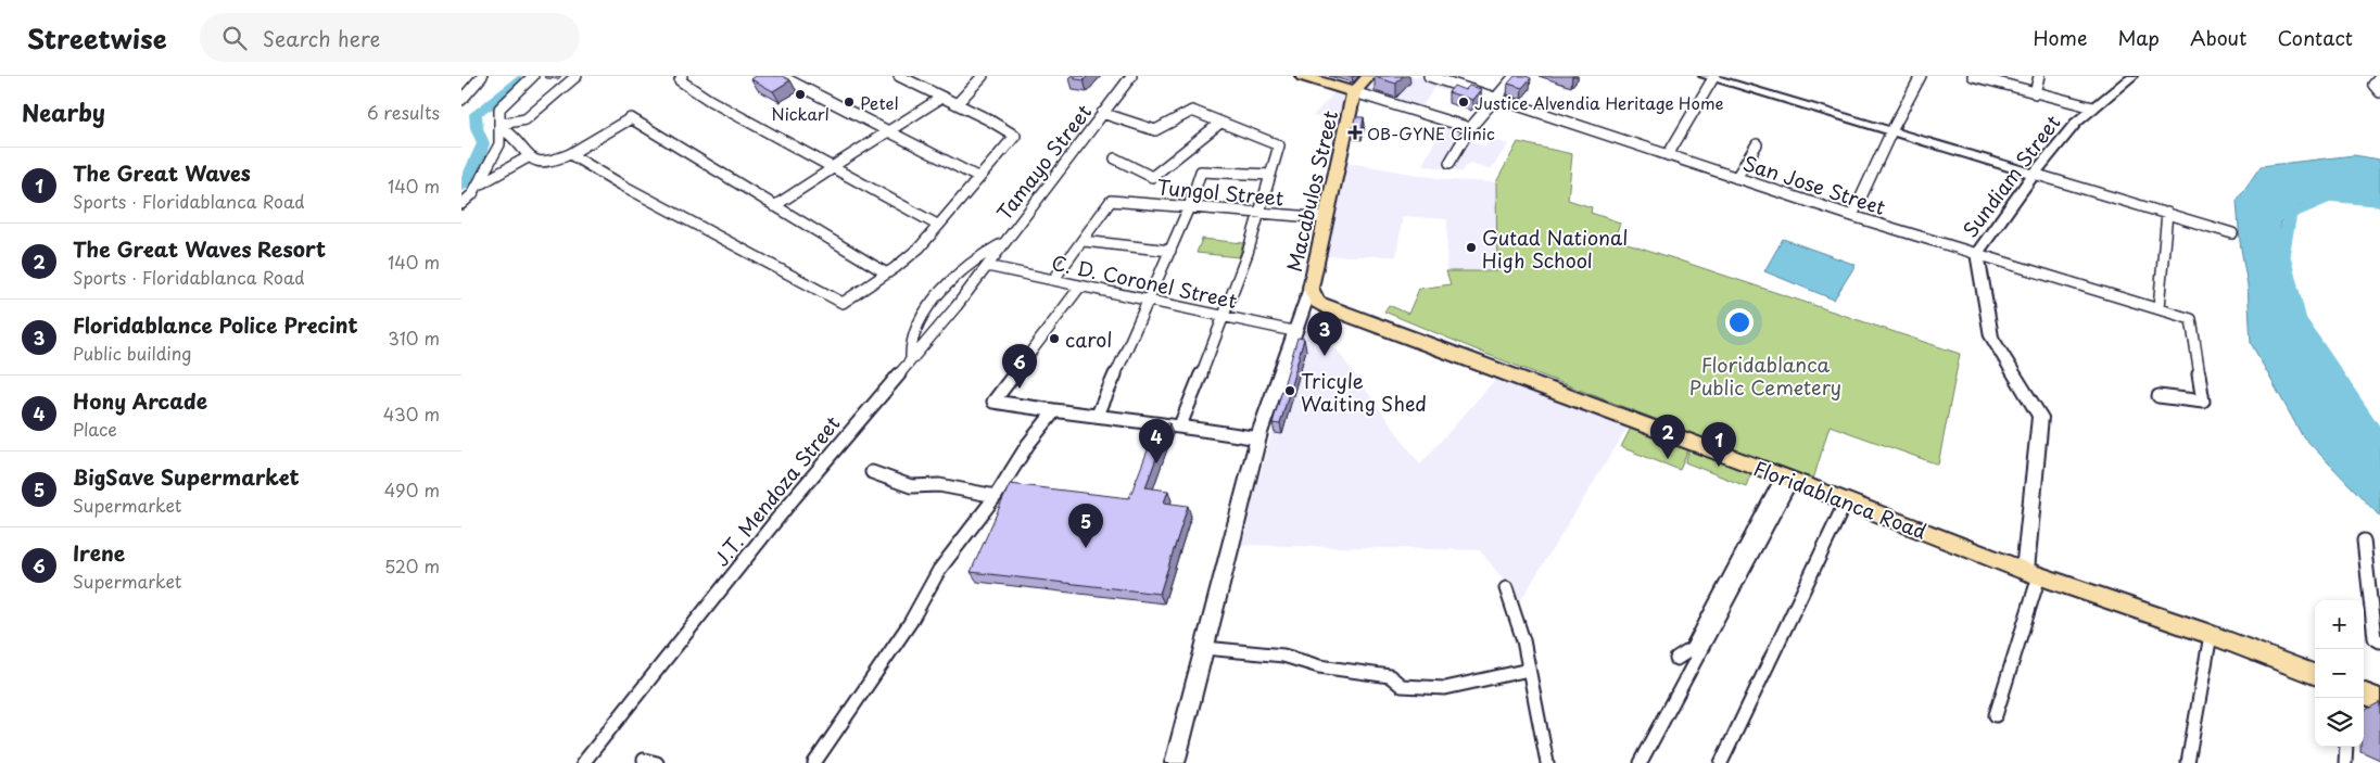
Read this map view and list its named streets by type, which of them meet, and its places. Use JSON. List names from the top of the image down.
{
  "streets": {
    "main road": ["Macabulos Street", "Floridablanca Road"],
    "street": [
      "Tamayo Street",
      "Sundiam Street",
      "San Jose Street",
      "Tungol Street",
      "C. D. Coronel Street",
      "J.T. Mendoza Street"
    ]
  },
  "crossings": [
    ["Tamayo Street", "J.T. Mendoza Street"],
    ["Sundiam Street", "San Jose Street"],
    ["Sundiam Street", "Floridablanca Road"],
    ["Macabulos Street", "Tungol Street"],
    ["Macabulos Street", "Floridablanca Road"],
    ["C. D. Coronel Street", "J.T. Mendoza Street"]
  ],
  "parks": ["Floridablanca Public Cemetery"],
  "places": {
    "other": [
      "Nickarl",
      "Petel",
      "Justice Alvendia Heritage Home",
      "Gutad National High School",
      "carol",
      "Tricyle Waiting Shed"
    ],
    "health": ["OB-GYNE Clinic"]
  },
  "page": {
    "header": "Streetwise",
    "search": "Search here",
    "nav": [
      "Home",
      "Map",
      "About",
      "Contact"
    ],
    "heading": ["Nearby", "6 results"],
    "list": [
      {
        "mark": "1",
        "name": "The Great Waves",
        "note": "Sports · Floridablanca Road",
        "value": "140 m"
      },
      {
        "mark": "2",
        "name": "The Great Waves Resort",
        "note": "Sports · Floridablanca Road",
        "value": "140 m"
      },
      {
        "mark": "3",
        "name": "Floridablance Police Precint",
        "note": "Public building",
        "value": "310 m"
      },
      {
        "mark": "4",
        "name": "Hony Arcade",
        "note": "Place",
        "value": "430 m"
      },
      {
        "mark": "5",
        "name": "BigSave Supermarket",
        "note": "Supermarket",
        "value": "490 m"
      },
      {
        "mark": "6",
        "name": "Irene",
        "note": "Supermarket",
        "value": "520 m"
      }
    ],
    "pins": [
      "3",
      "6",
      "2",
      "4",
      "1",
      "5"
    ],
    "map_buttons": ["+", "−"]
  }
}
